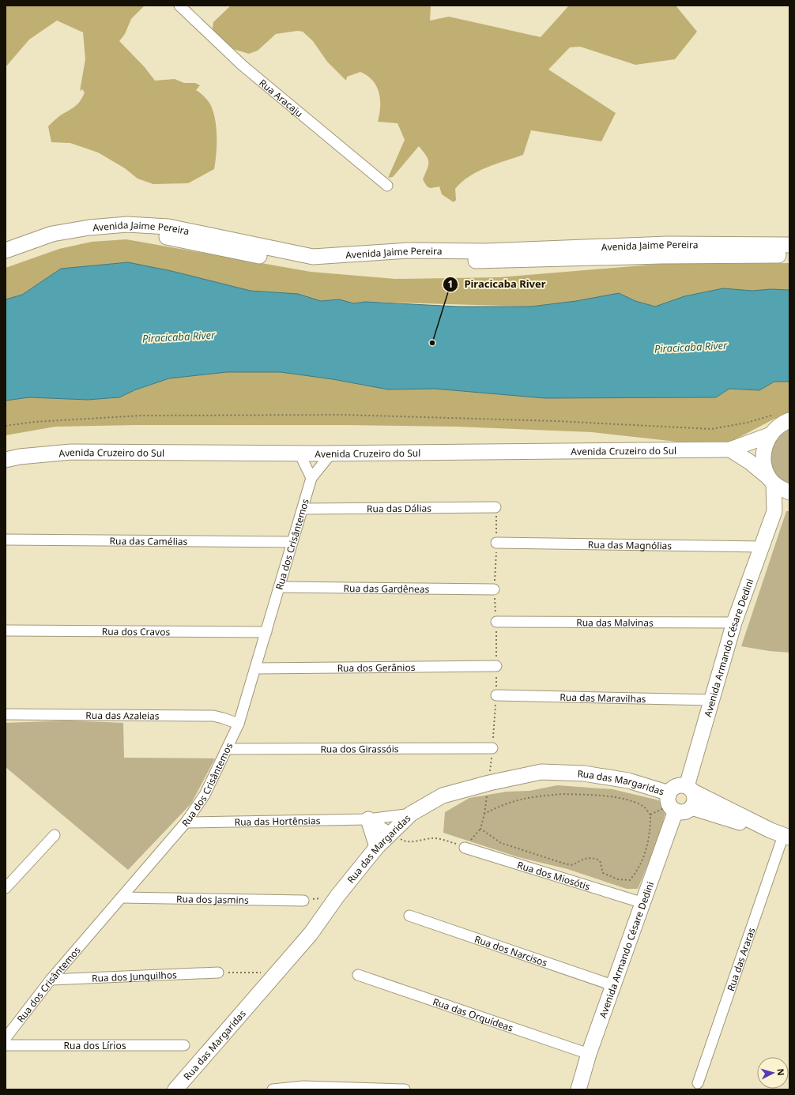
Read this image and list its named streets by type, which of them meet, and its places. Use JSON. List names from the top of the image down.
{
  "streets": {
    "street": [
      "Rua Aracaju",
      "Avenida Jaime Pereira",
      "Avenida Cruzeiro do Sul",
      "Rua das Dálias",
      "Rua das Camélias",
      "Rua dos Crisântemos",
      "Rua das Magnólias",
      "Rua das Gardêneas",
      "Rua das Malvinas",
      "Rua dos Cravos",
      "Avenida Armando Césare Dedini",
      "Rua dos Gerânios",
      "Rua das Maravilhas",
      "Rua das Azaleias",
      "Rua dos Girassóis",
      "Rua das Margaridas",
      "Rua das Hortênsias",
      "Rua dos Miosótis",
      "Rua dos Jasmins",
      "Rua dos Narcisos",
      "Rua das Araras",
      "Rua dos Junquilhos",
      "Rua das Orquídeas",
      "Rua dos Lírios"
    ]
  },
  "crossings": [
    ["Avenida Cruzeiro do Sul", "Rua dos Crisântemos"],
    ["Avenida Cruzeiro do Sul", "Avenida Armando Césare Dedini"],
    ["Rua das Dálias", "Rua dos Crisântemos"],
    ["Rua das Camélias", "Rua dos Crisântemos"],
    ["Rua dos Crisântemos", "Rua das Gardêneas"],
    ["Rua dos Crisântemos", "Rua dos Cravos"],
    ["Rua dos Crisântemos", "Rua dos Gerânios"],
    ["Rua dos Crisântemos", "Rua das Azaleias"],
    ["Rua dos Crisântemos", "Rua dos Girassóis"],
    ["Rua dos Crisântemos", "Rua das Hortênsias"],
    ["Rua dos Crisântemos", "Rua dos Jasmins"],
    ["Rua dos Crisântemos", "Rua dos Junquilhos"],
    ["Rua das Magnólias", "Avenida Armando Césare Dedini"],
    ["Rua das Malvinas", "Avenida Armando Césare Dedini"],
    ["Avenida Armando Césare Dedini", "Rua das Maravilhas"],
    ["Avenida Armando Césare Dedini", "Rua das Margaridas"],
    ["Avenida Armando Césare Dedini", "Rua dos Miosótis"],
    ["Avenida Armando Césare Dedini", "Rua dos Narcisos"],
    ["Avenida Armando Césare Dedini", "Rua das Orquídeas"],
    ["Rua das Margaridas", "Rua das Hortênsias"]
  ],
  "water": ["Piracicaba River"],
  "places": ["Piracicaba River"],
  "north": "right"
}
